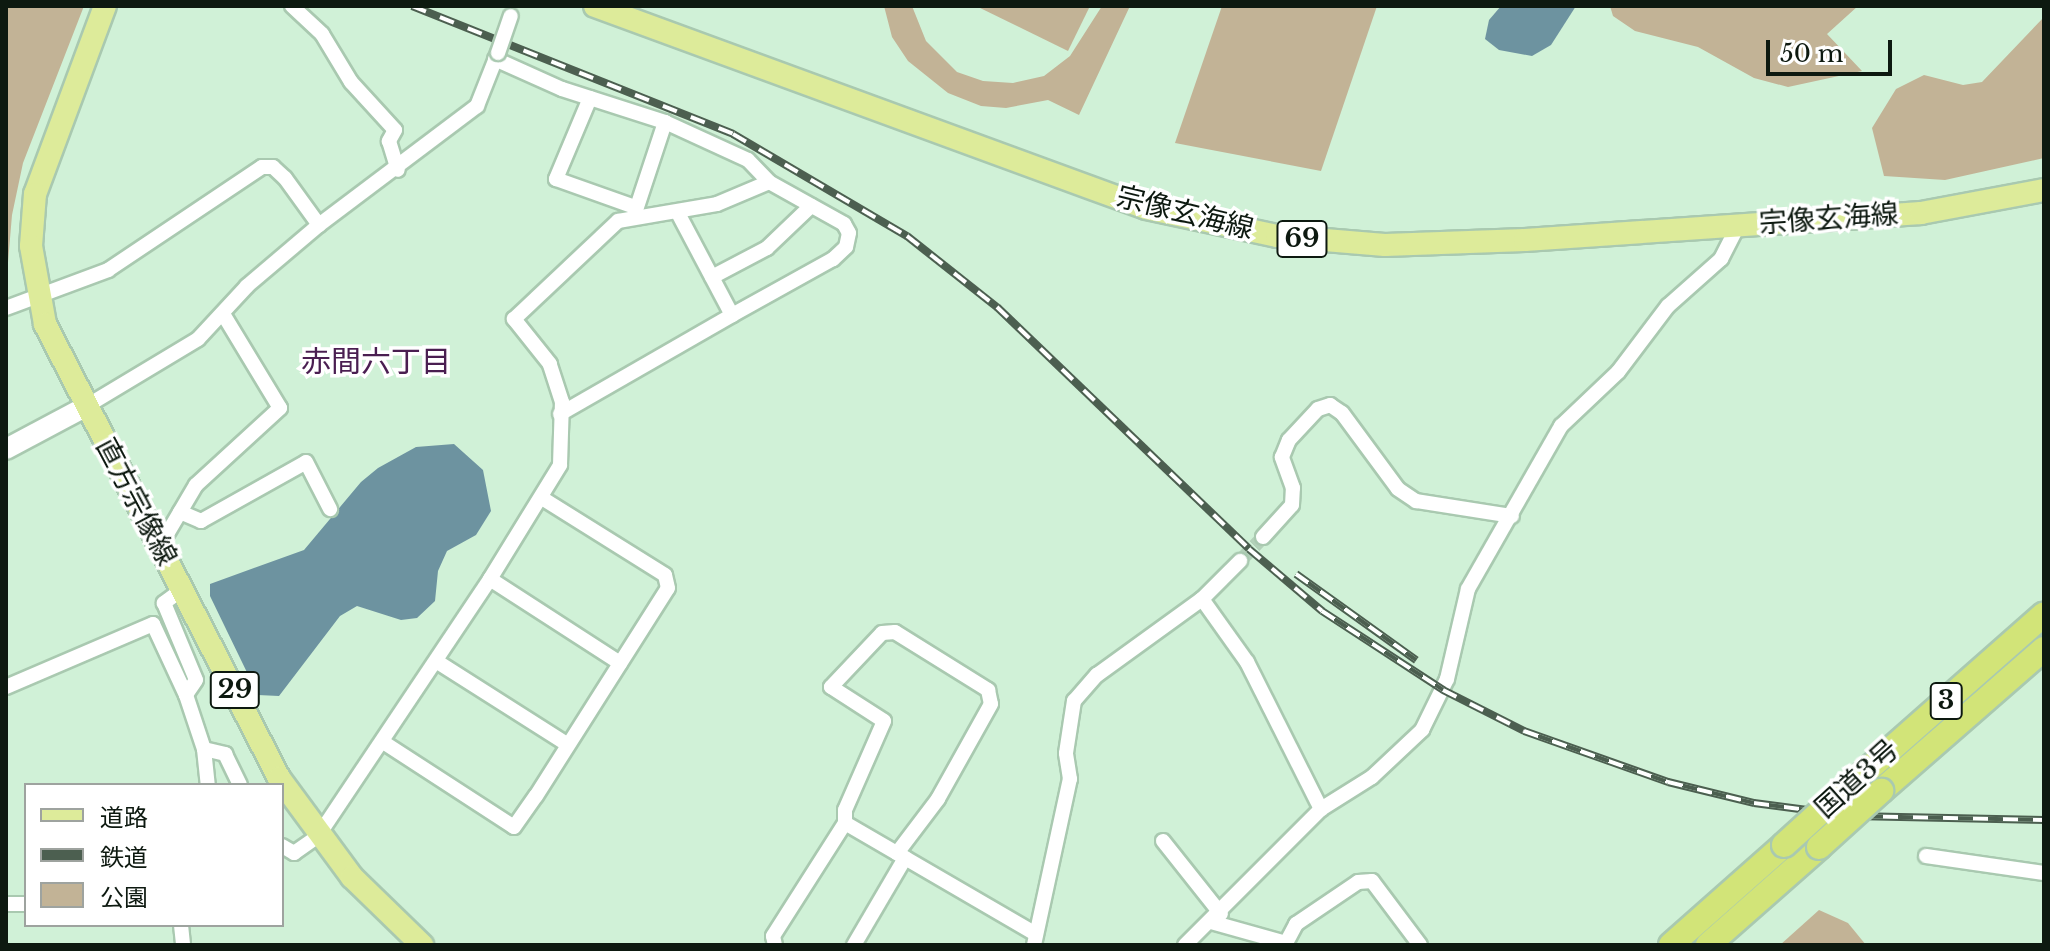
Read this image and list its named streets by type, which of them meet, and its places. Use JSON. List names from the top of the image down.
{
  "streets": {
    "highway": ["3", "国道3号"],
    "main road": [
      "宗像玄海線",
      "69",
      "直方宗像線",
      "29"
    ]
  },
  "districts": ["赤間六丁目"],
  "legend": ["道路", "鉄道", "公園"],
  "scale_bar": "50 m"
}
